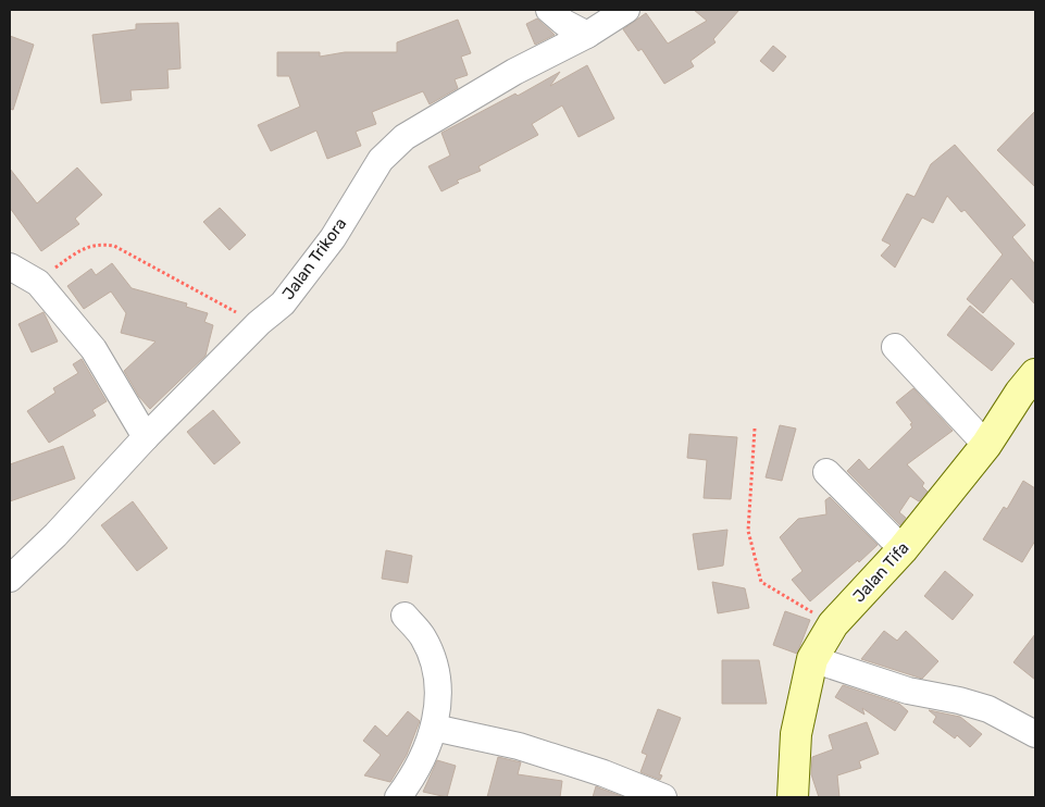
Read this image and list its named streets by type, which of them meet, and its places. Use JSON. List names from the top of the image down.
{
  "streets": {
    "street": ["Jalan Trikora", "Jalan Tifa"]
  }
}
